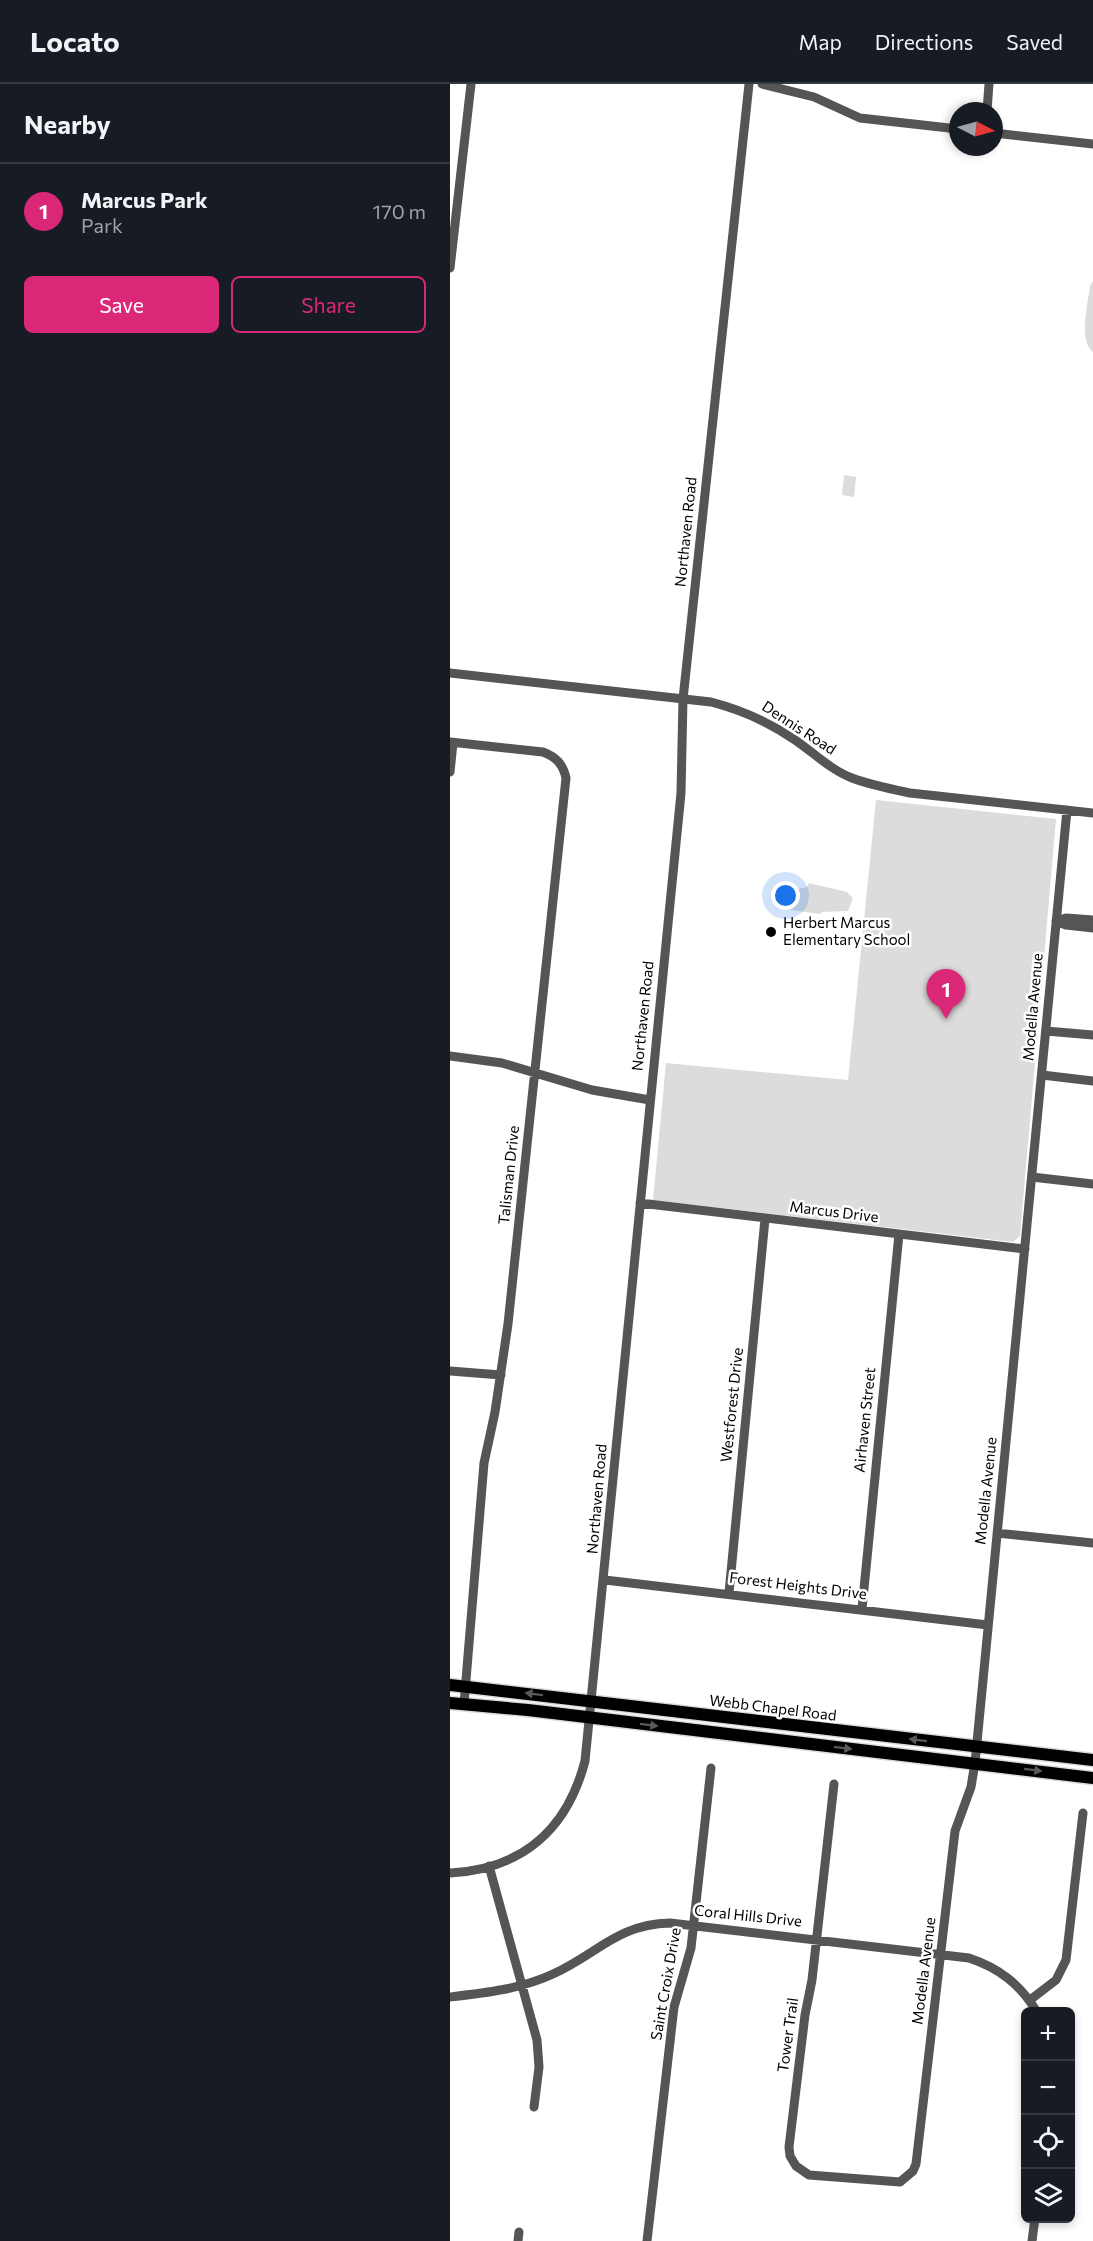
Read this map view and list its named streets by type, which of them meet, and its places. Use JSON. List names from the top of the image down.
{
  "streets": {
    "main road": ["Webb Chapel Road"],
    "street": [
      "Northaven Road",
      "Dennis Road",
      "Modella Avenue",
      "Talisman Drive",
      "Marcus Drive",
      "Westforest Drive",
      "Airhaven Street",
      "Forest Heights Drive",
      "Coral Hills Drive",
      "Saint Croix Drive",
      "Tower Trail"
    ]
  },
  "crossings": [
    ["Northaven Road", "Dennis Road"],
    ["Northaven Road", "Marcus Drive"],
    ["Northaven Road", "Forest Heights Drive"],
    ["Northaven Road", "Webb Chapel Road"],
    ["Dennis Road", "Modella Avenue"],
    ["Modella Avenue", "Marcus Drive"],
    ["Modella Avenue", "Forest Heights Drive"],
    ["Modella Avenue", "Webb Chapel Road"],
    ["Modella Avenue", "Coral Hills Drive"],
    ["Modella Avenue", "Tower Trail"],
    ["Talisman Drive", "Webb Chapel Road"],
    ["Marcus Drive", "Westforest Drive"],
    ["Marcus Drive", "Airhaven Street"],
    ["Westforest Drive", "Forest Heights Drive"],
    ["Airhaven Street", "Forest Heights Drive"],
    ["Coral Hills Drive", "Saint Croix Drive"],
    ["Coral Hills Drive", "Tower Trail"]
  ],
  "places": ["Herbert Marcus Elementary School"],
  "north": "right",
  "page": {
    "header": "Locato",
    "nav": ["Map", "Directions", "Saved"],
    "heading": "Nearby",
    "list": [
      {
        "mark": "1",
        "name": "Marcus Park",
        "note": "Park",
        "value": "170 m"
      }
    ],
    "buttons": ["Save", "Share"],
    "pins": "1",
    "map_buttons": ["+", "−"]
  }
}
